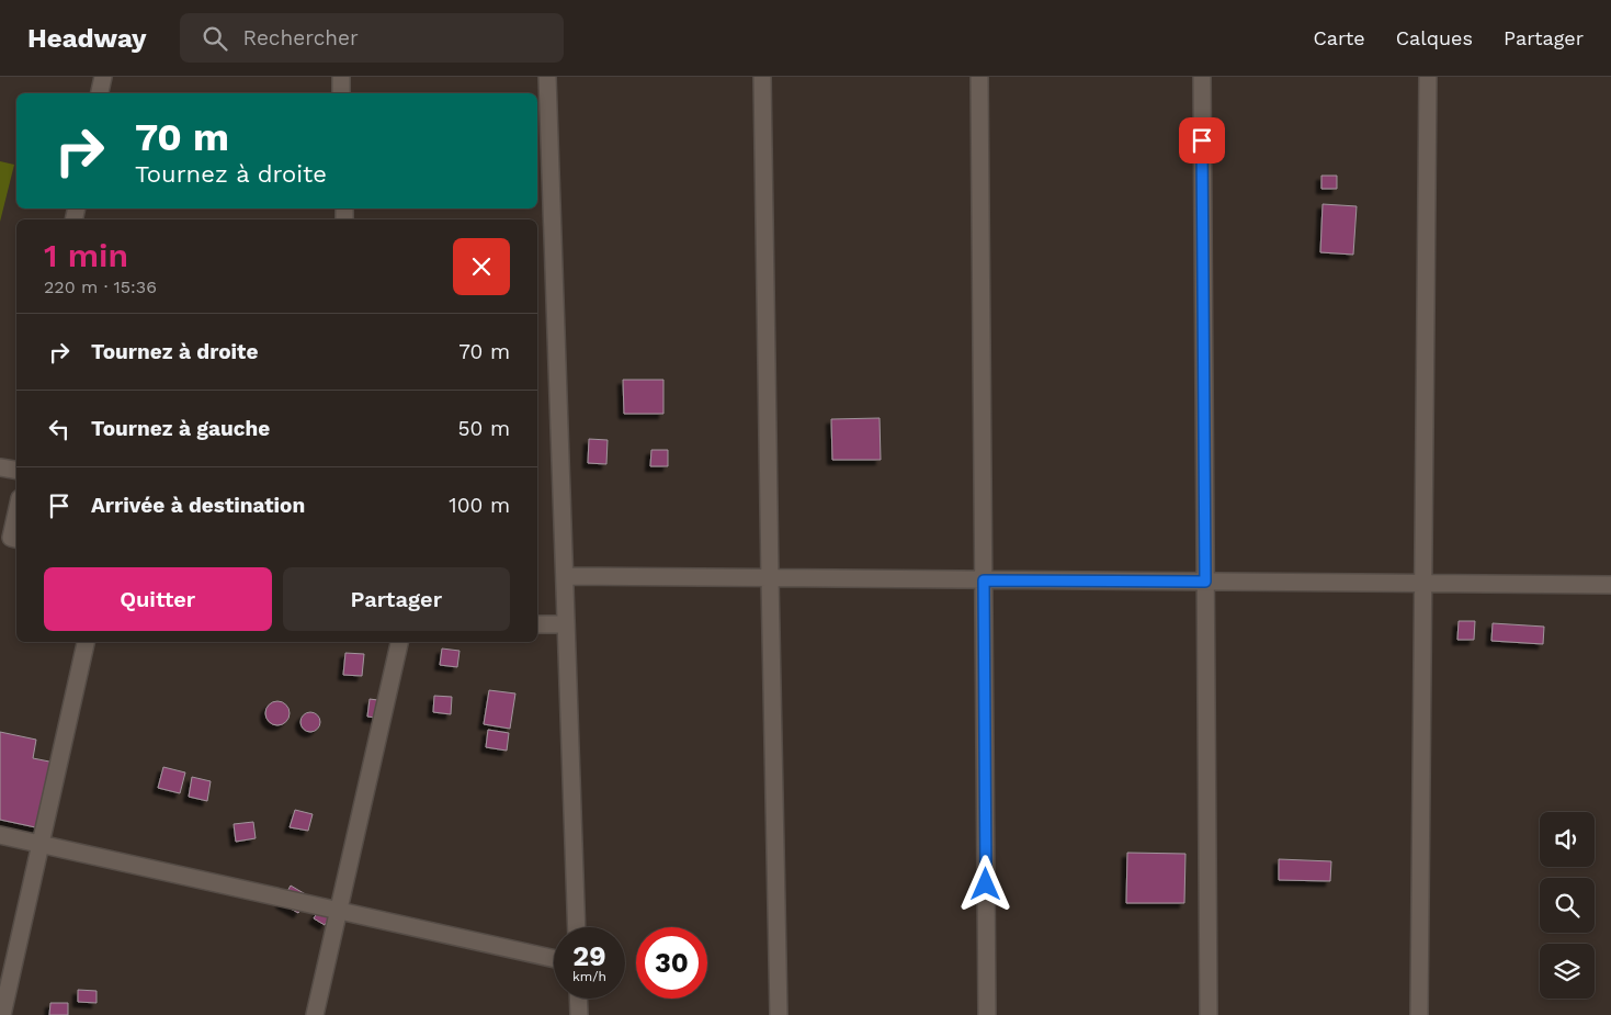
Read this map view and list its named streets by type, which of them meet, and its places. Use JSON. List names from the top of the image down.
{
  "page": {
    "header": "Headway",
    "search": "Rechercher",
    "nav": ["Carte", "Calques", "Partager"],
    "turn": ["70 m", "Tournez à droite"],
    "heading": ["1 min", "220 m · 15:36"],
    "list": [
      {
        "name": "Tournez à droite",
        "value": "70 m"
      },
      {
        "name": "Tournez à gauche",
        "value": "50 m"
      },
      {
        "name": "Arrivée à destination",
        "value": "100 m"
      }
    ],
    "buttons": ["Quitter", "Partager"],
    "speed": "29 km/h",
    "limit": "30"
  }
}
